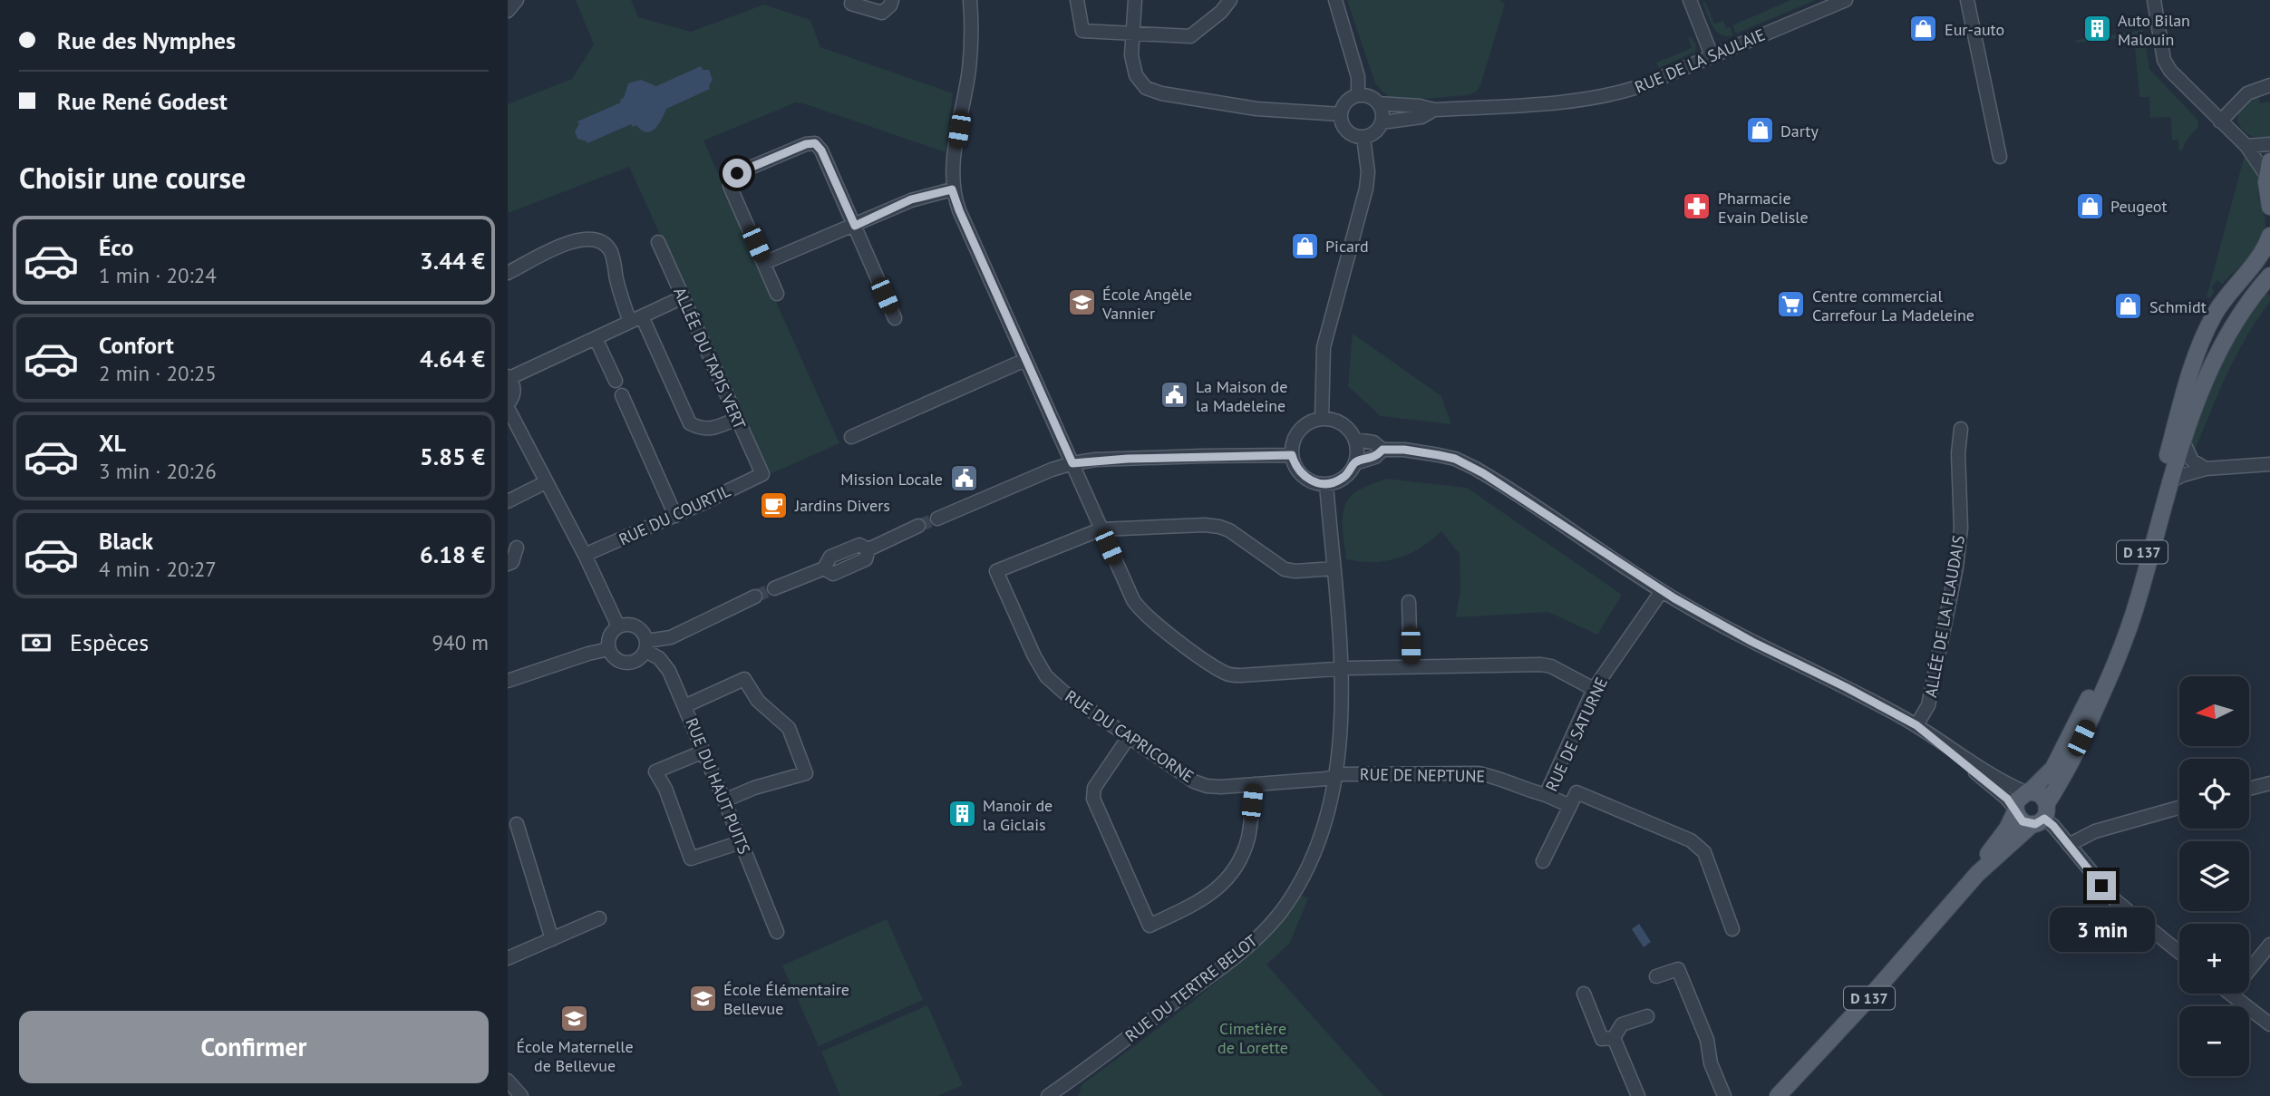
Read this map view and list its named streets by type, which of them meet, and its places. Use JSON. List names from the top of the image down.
{
  "streets": {
    "main road": ["D 137"],
    "street": [
      "RUE DE LA SAULAIE",
      "ALLÉE DU TAPIS VERT",
      "RUE DU COURTIL",
      "ALLÉE DE LA FLAUDAIS",
      "RUE DE SATURNE",
      "RUE DU CAPRICORNE",
      "RUE DE NEPTUNE",
      "RUE DU HAUT PUITS",
      "RUE DU TERTRE BELOT"
    ]
  },
  "crossings": [
    ["ALLÉE DU TAPIS VERT", "RUE DU COURTIL"],
    ["RUE DE SATURNE", "RUE DE NEPTUNE"],
    ["RUE DU CAPRICORNE", "RUE DE NEPTUNE"],
    ["RUE DU CAPRICORNE", "RUE DU TERTRE BELOT"],
    ["RUE DE NEPTUNE", "RUE DU TERTRE BELOT"]
  ],
  "parks": ["Cimetière de Lorette"],
  "places": {
    "shop": [
      "Eur-auto",
      "Darty",
      "Peugeot",
      "Picard",
      "Schmidt"
    ],
    "building": ["Auto Bilan Malouin", "Manoir de la Giclais"],
    "pharmacy": ["Pharmacie Evain Delisle"],
    "school or university": ["École Angèle Vannier", "École Élémentaire Bellevue", "École Maternelle de Bellevue"],
    "supermarket": ["Centre commercial Carrefour La Madeleine"],
    "public building": ["La Maison de la Madeleine", "Mission Locale"],
    "cafe": ["Jardins Divers"]
  },
  "north": "left",
  "page": {
    "banner": ["Rue des Nymphes", "Rue René Godest"],
    "heading": "Choisir une course",
    "list": [
      {
        "name": "Éco",
        "note": "1 min · 20:24",
        "value": "3.44 €"
      },
      {
        "name": "Confort",
        "note": "2 min · 20:25",
        "value": "4.64 €"
      },
      {
        "name": "XL",
        "note": "3 min · 20:26",
        "value": "5.85 €"
      },
      {
        "name": "Black",
        "note": "4 min · 20:27",
        "value": "6.18 €"
      }
    ],
    "pay": ["Espèces", "940 m"],
    "map_buttons": ["+", "−"],
    "bubble": "3 min",
    "buttons": "Confirmer"
  }
}
